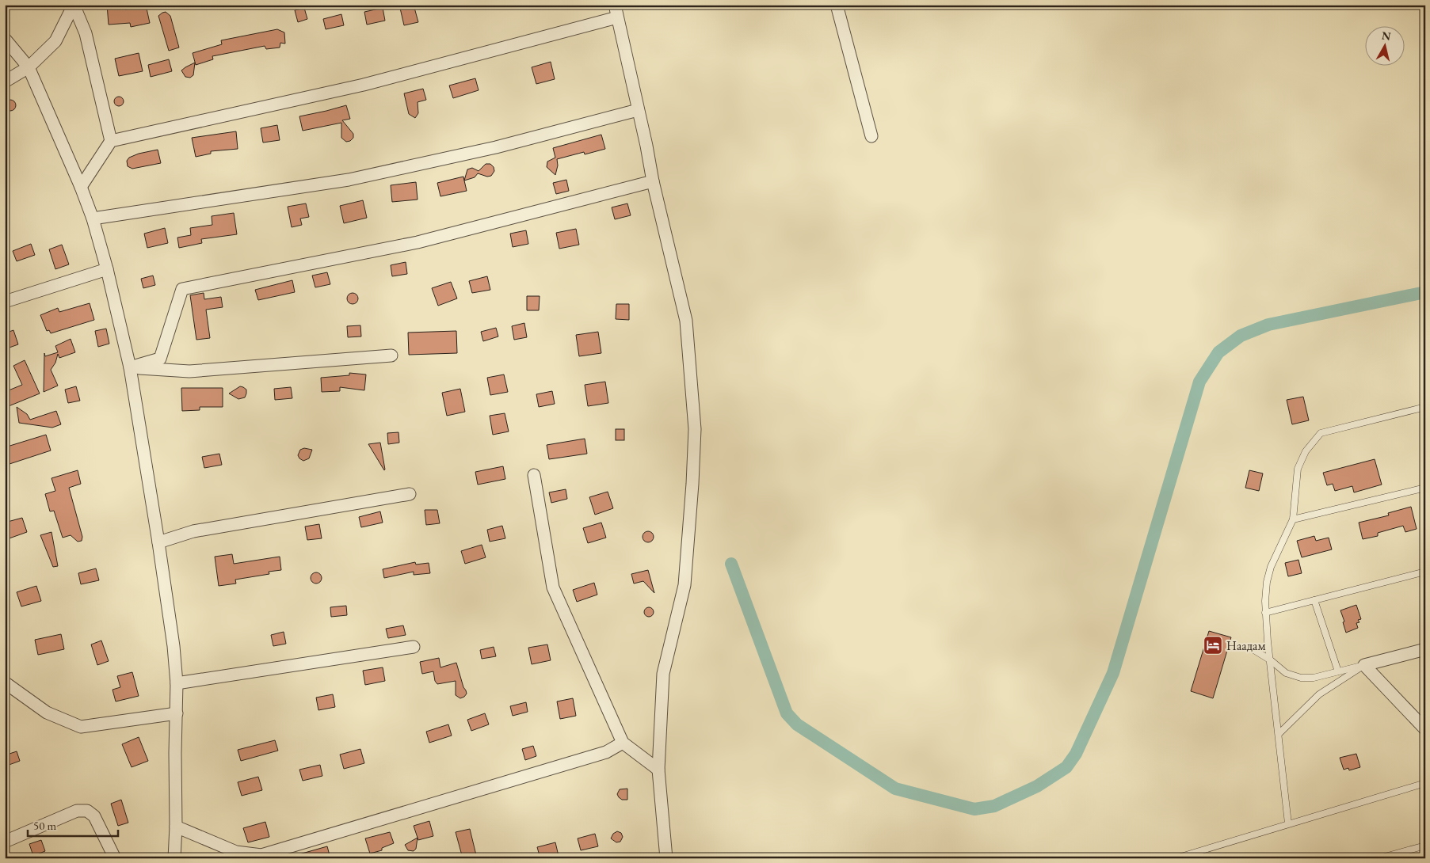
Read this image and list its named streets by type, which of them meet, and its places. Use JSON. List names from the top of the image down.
{
  "places": {
    "hotel": ["Наадам"]
  },
  "scale_bar": "50 m",
  "north": "top"
}
